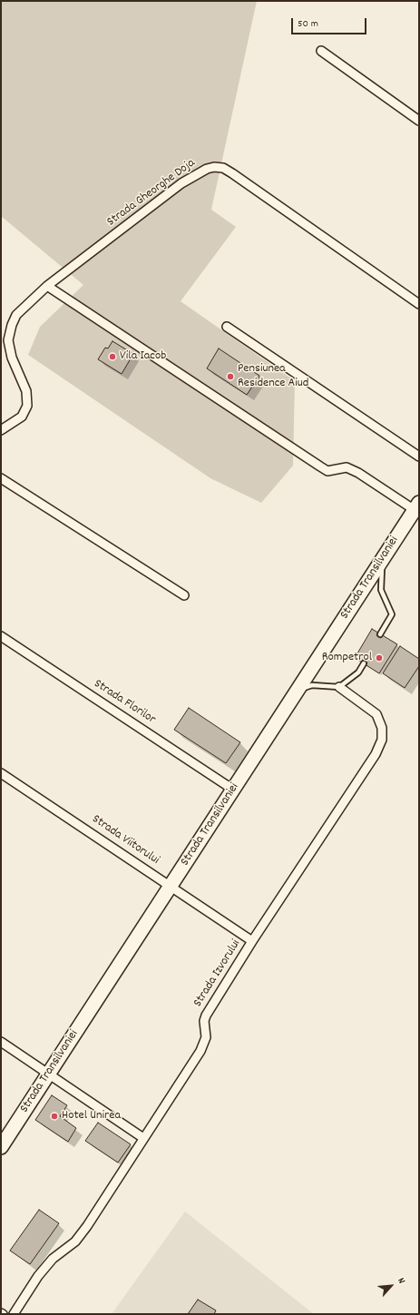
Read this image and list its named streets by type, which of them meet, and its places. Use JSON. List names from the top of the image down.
{
  "streets": {
    "main road": ["Strada Transilvaniei"],
    "street": [
      "Strada Gheorghe Doja",
      "Strada Florilor",
      "Strada Viitorului",
      "Strada Izvorului"
    ]
  },
  "crossings": [
    ["Strada Transilvaniei", "Strada Florilor"],
    ["Strada Transilvaniei", "Strada Viitorului"],
    ["Strada Viitorului", "Strada Izvorului"]
  ],
  "places": [
    "Vila Iacob",
    "Pensiunea Residence Aiud",
    "Rompetrol",
    "Hotel Unirea"
  ],
  "scale_bar": "50 m",
  "north": "top right"
}
